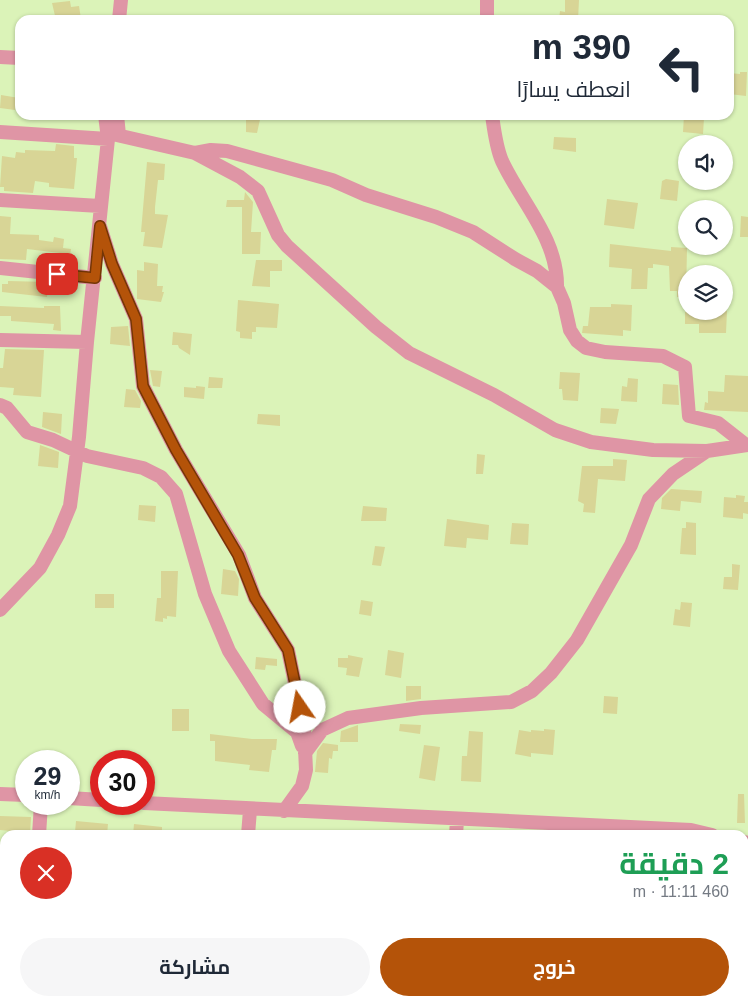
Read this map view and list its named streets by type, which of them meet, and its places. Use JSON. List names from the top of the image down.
{
  "page": {
    "turn": ["390 m", "انعطف يسارًا"],
    "speed": "29 km/h",
    "limit": "30",
    "heading": ["2 دقيقة", "460 m · 11:11"],
    "buttons": ["خروج", "مشاركة"]
  }
}
